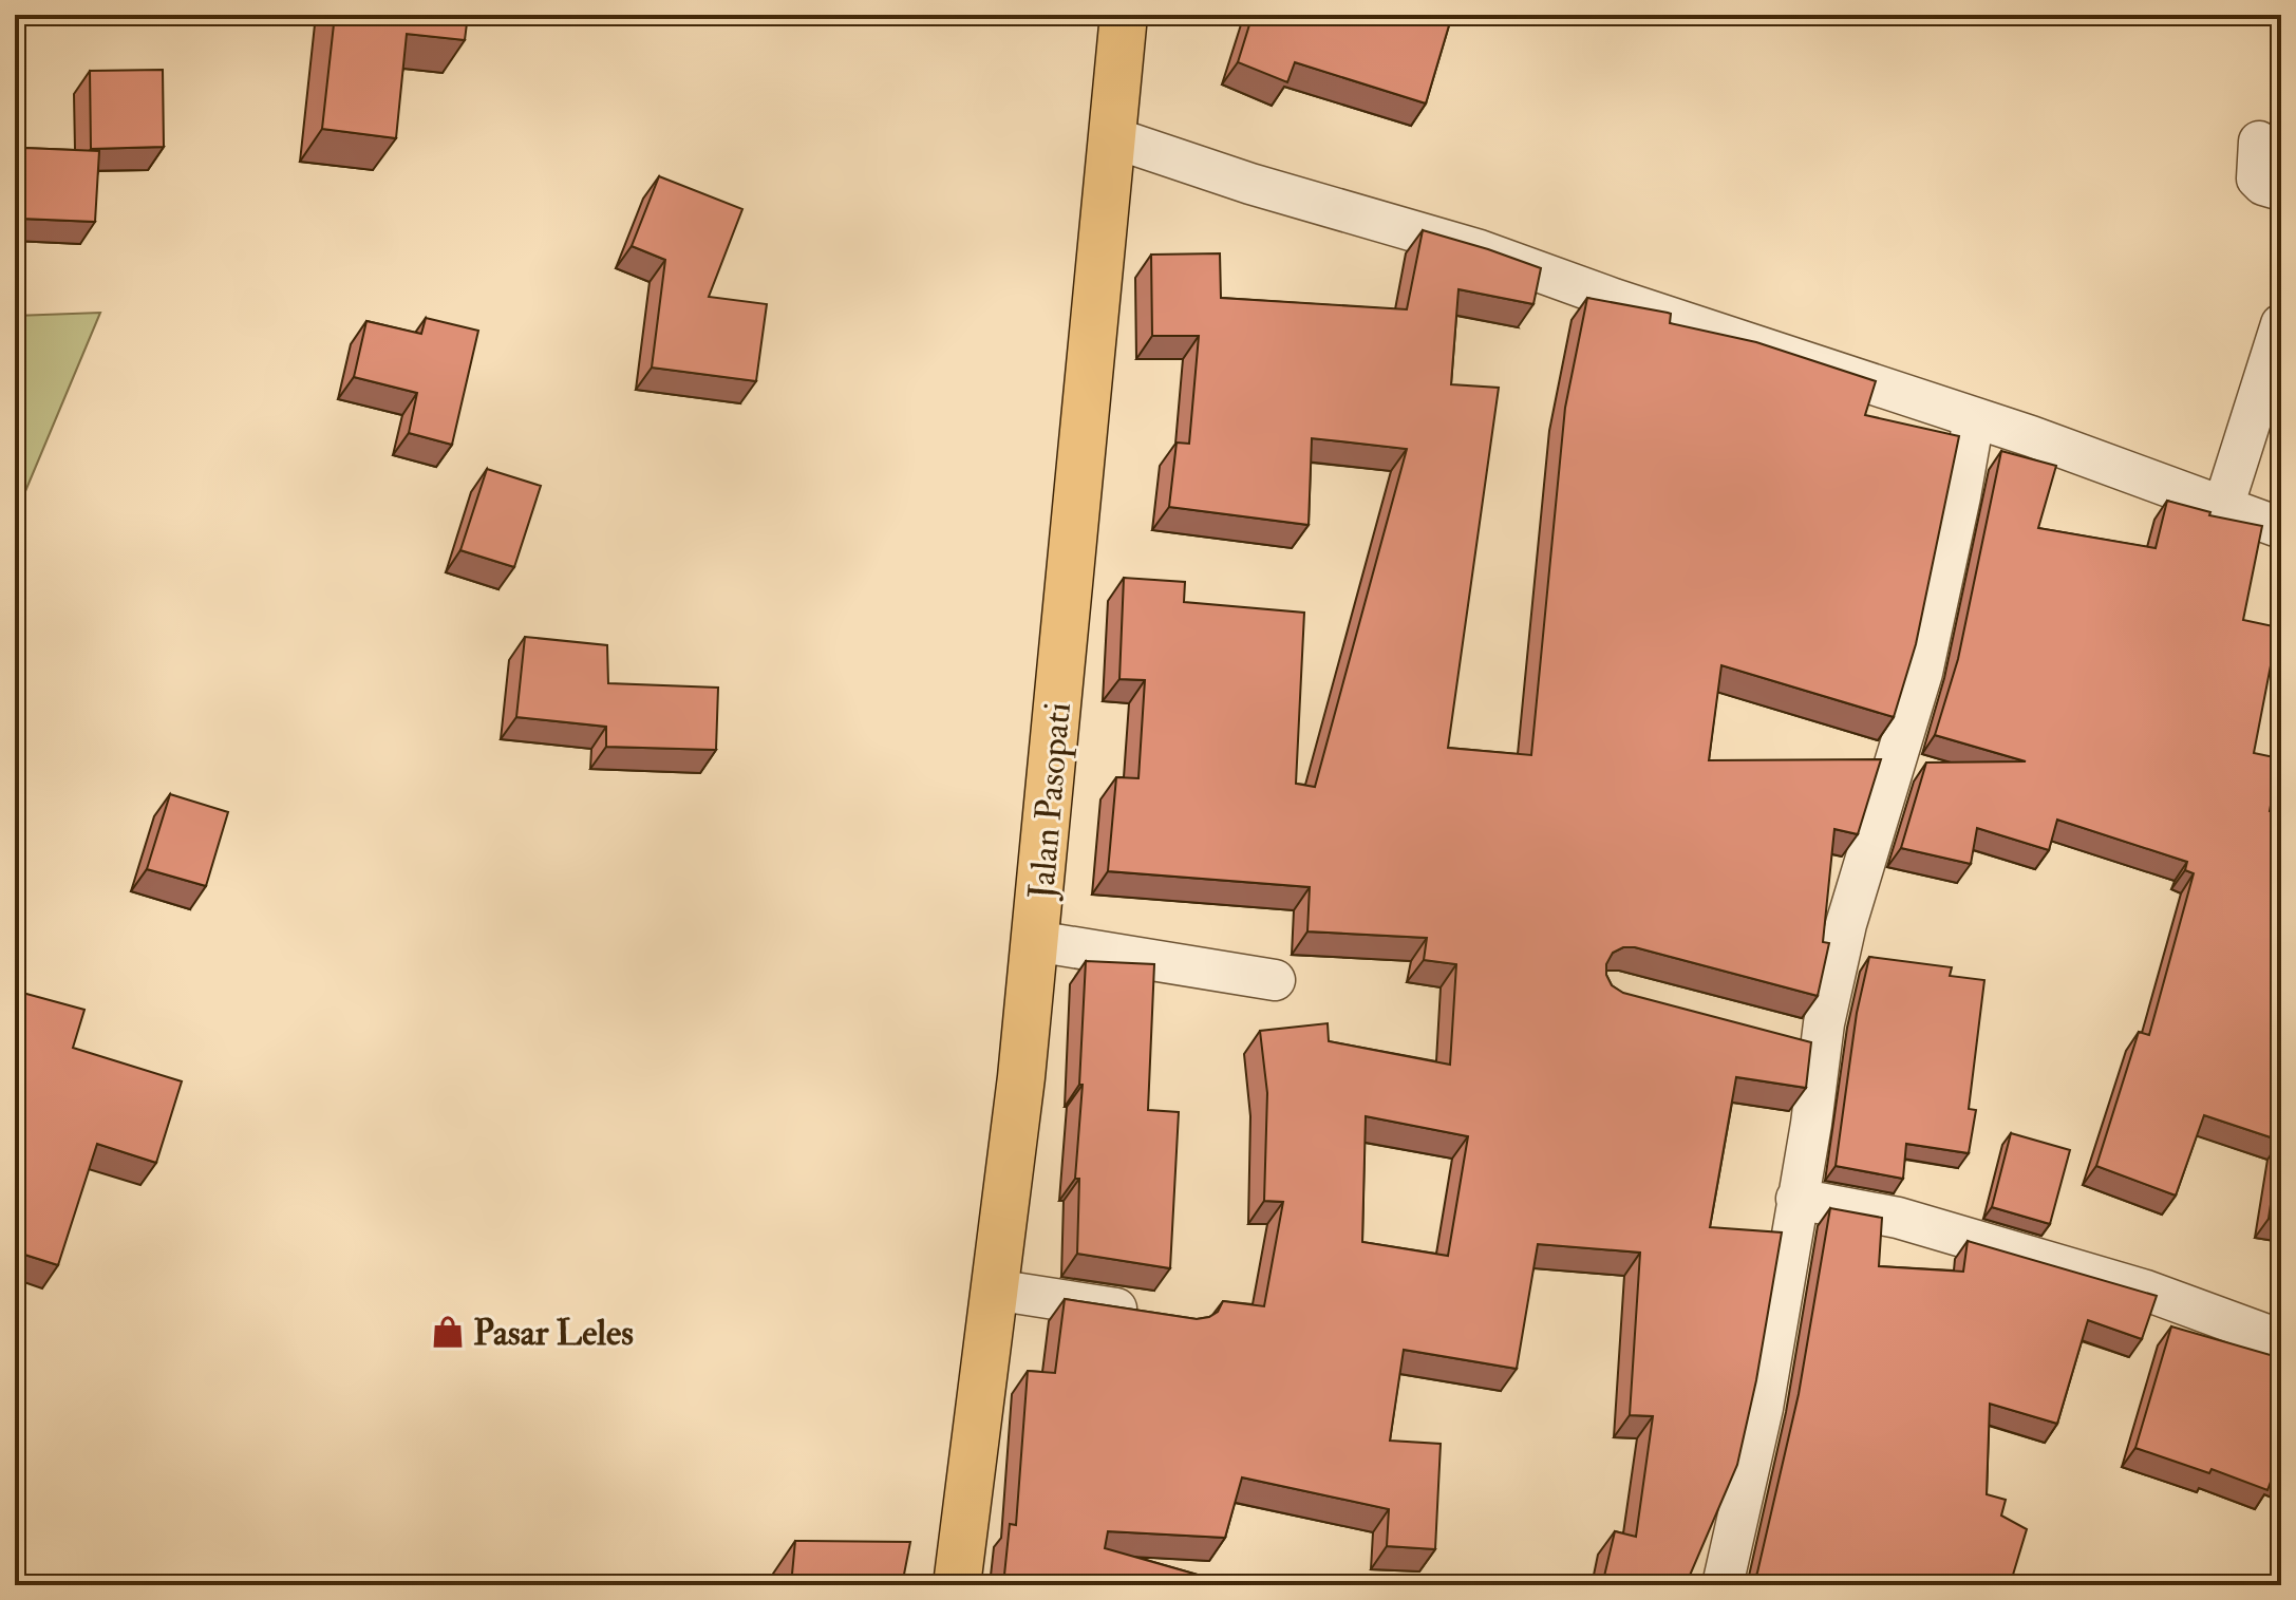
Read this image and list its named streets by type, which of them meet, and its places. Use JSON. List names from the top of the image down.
{
  "streets": {
    "main road": ["Jalan Pasopati"]
  },
  "places": {
    "shop": ["Pasar Leles"]
  }
}
